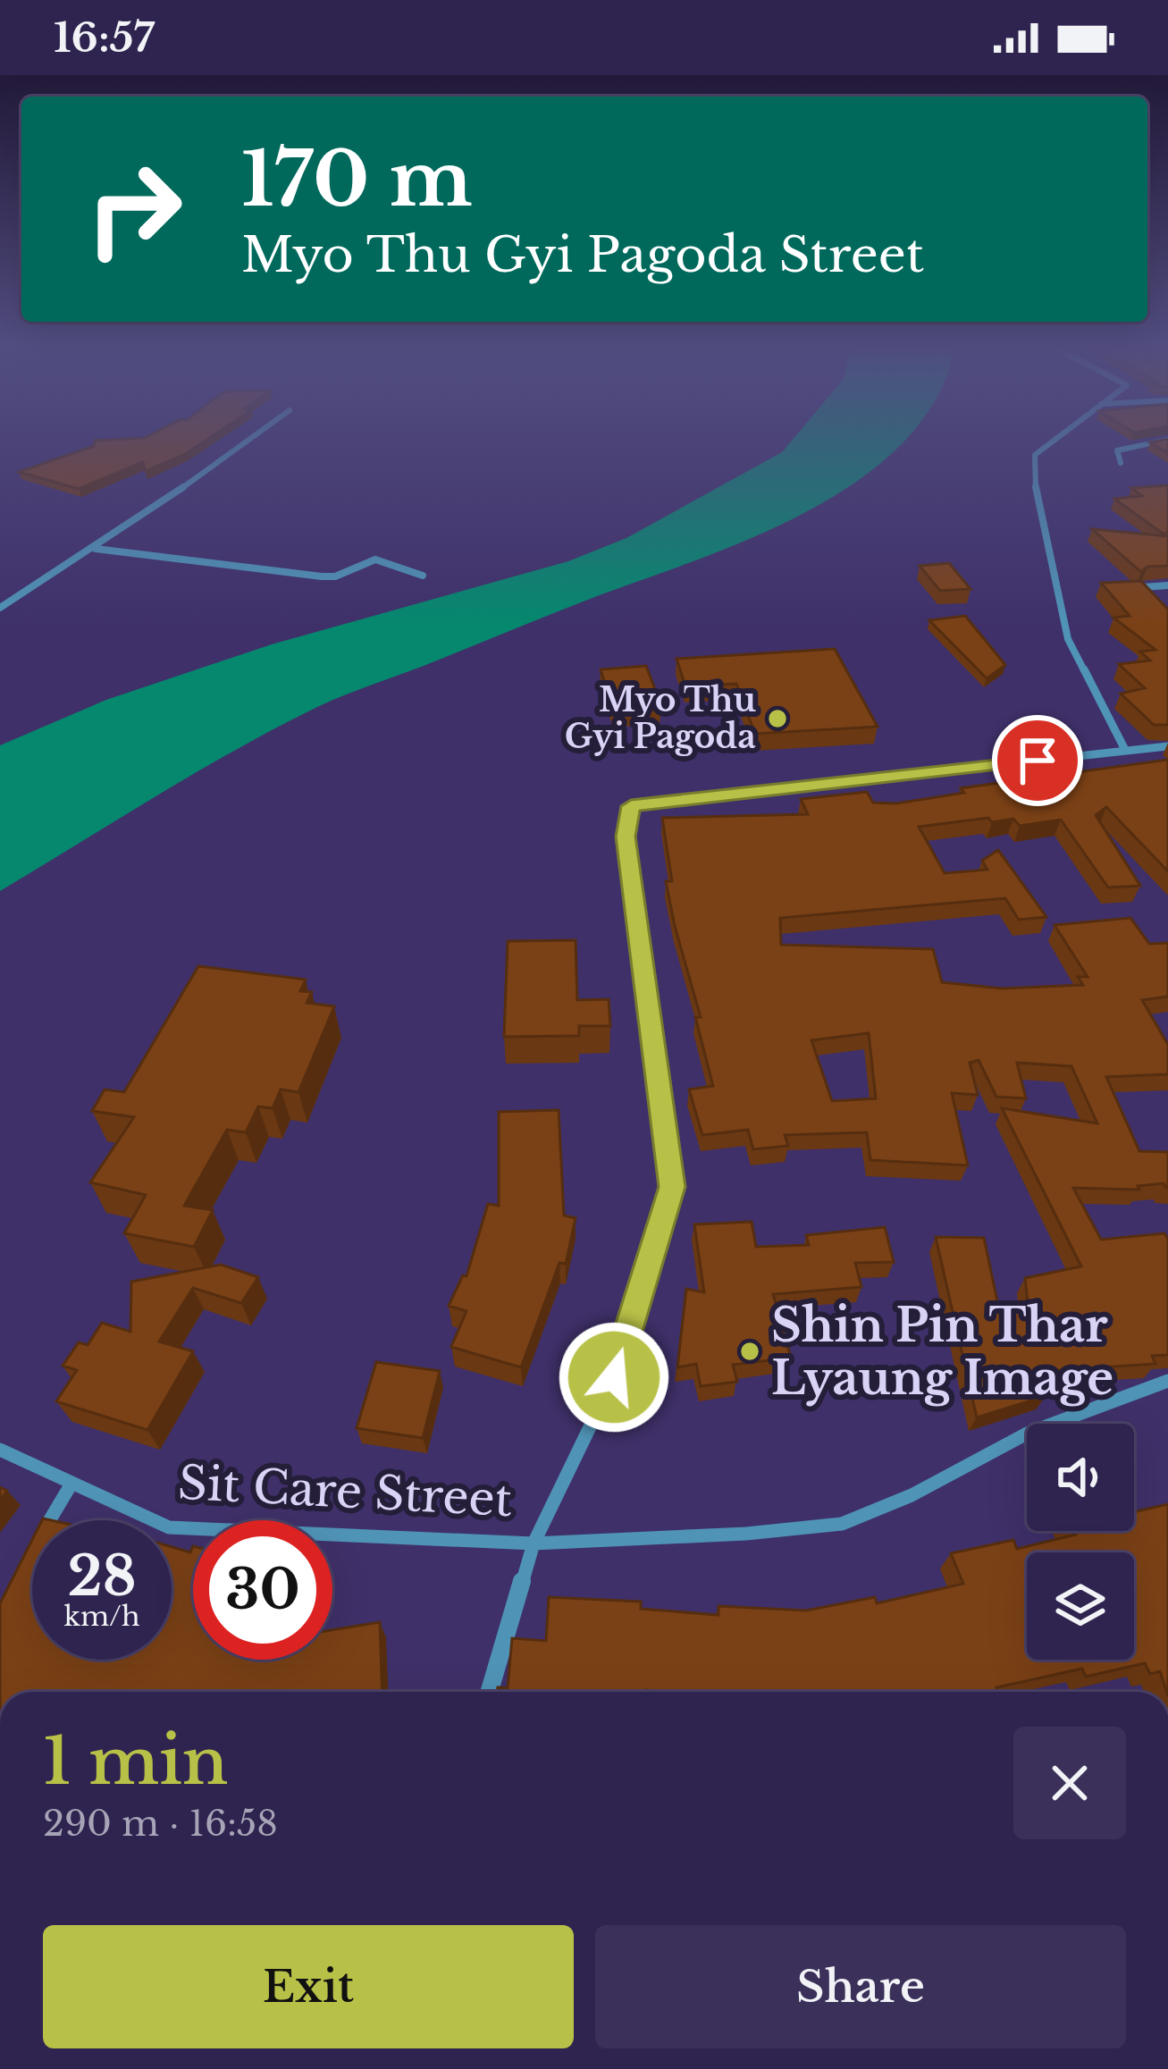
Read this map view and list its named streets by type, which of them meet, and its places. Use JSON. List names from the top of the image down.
{
  "streets": {
    "street": ["Sit Care Street"]
  },
  "places": ["Myo Thu Gyi Pagoda", "Shin Pin Thar Lyaung Image"],
  "page": {
    "status": "16:57",
    "turn": ["170 m", "Myo Thu Gyi Pagoda Street"],
    "speed": "28 km/h",
    "limit": "30",
    "heading": ["1 min", "290 m · 16:58"],
    "buttons": ["Exit", "Share"]
  }
}
